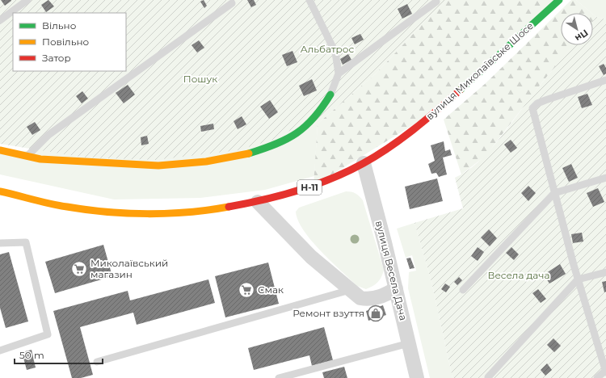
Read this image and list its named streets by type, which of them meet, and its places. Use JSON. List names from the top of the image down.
{
  "streets": {
    "main road": ["вулиця Миколаївське Шосе", "Н-11"],
    "street": ["вулиця Весела Дача"]
  },
  "crossings": [
    ["вулиця Миколаївське Шосе", "вулиця Весела Дача"]
  ],
  "parks": ["Альбатрос", "Пошук", "Весела дача"],
  "places": {
    "supermarket": ["Миколаївський магазин", "Смак"],
    "shop": ["Ремонт взуття"]
  },
  "legend": ["Вільно", "Повільно", "Затор"],
  "scale_bar": "50 m",
  "north": "bottom right"
}
